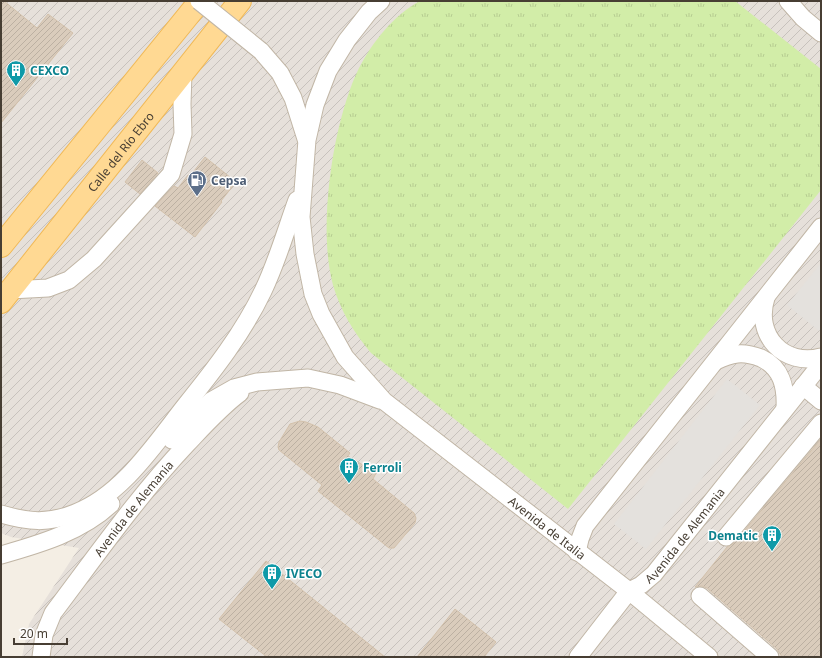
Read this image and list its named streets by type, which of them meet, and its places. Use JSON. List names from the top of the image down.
{
  "streets": {
    "main road": ["Calle del Río Ebro"],
    "street": ["Avenida de Alemania", "Avenida de Italia"]
  },
  "crossings": [
    ["Avenida de Alemania", "Avenida de Italia"]
  ],
  "places": {
    "building": [
      "CEXCO",
      "Ferroli",
      "Dematic",
      "IVECO"
    ],
    "fuel station": ["Cepsa"]
  },
  "scale_bar": "20 m"
}
